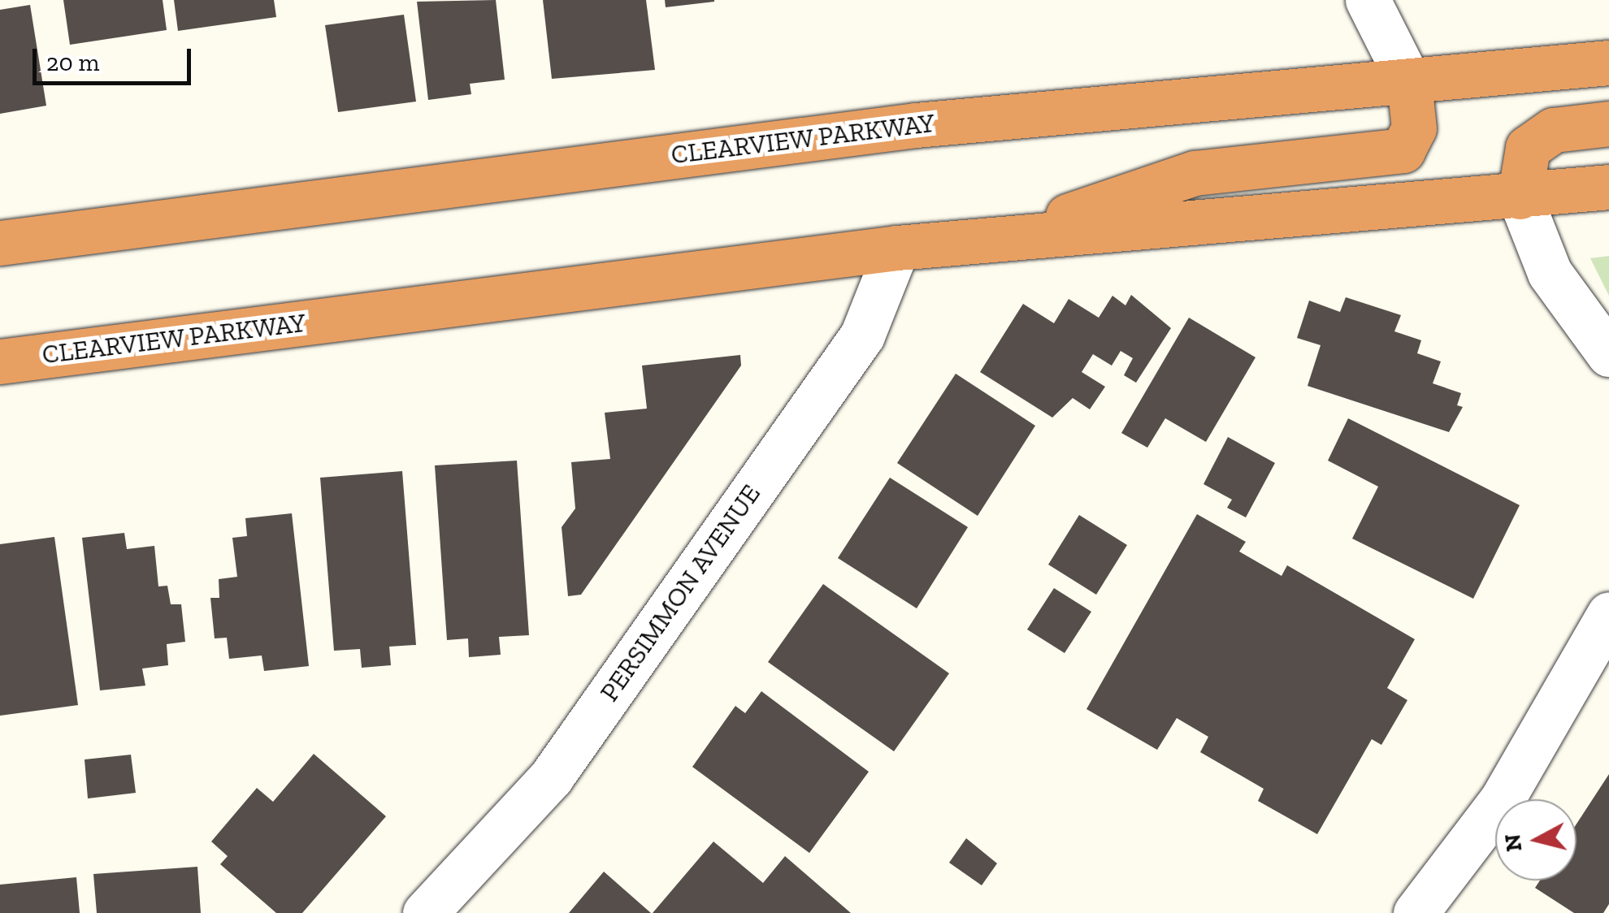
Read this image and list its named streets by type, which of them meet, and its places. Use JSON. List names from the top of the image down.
{
  "streets": {
    "highway": ["CLEARVIEW PARKWAY"],
    "street": ["PERSIMMON AVENUE"]
  },
  "crossings": [
    ["CLEARVIEW PARKWAY", "PERSIMMON AVENUE"]
  ],
  "scale_bar": "20 m",
  "north": "left"
}
